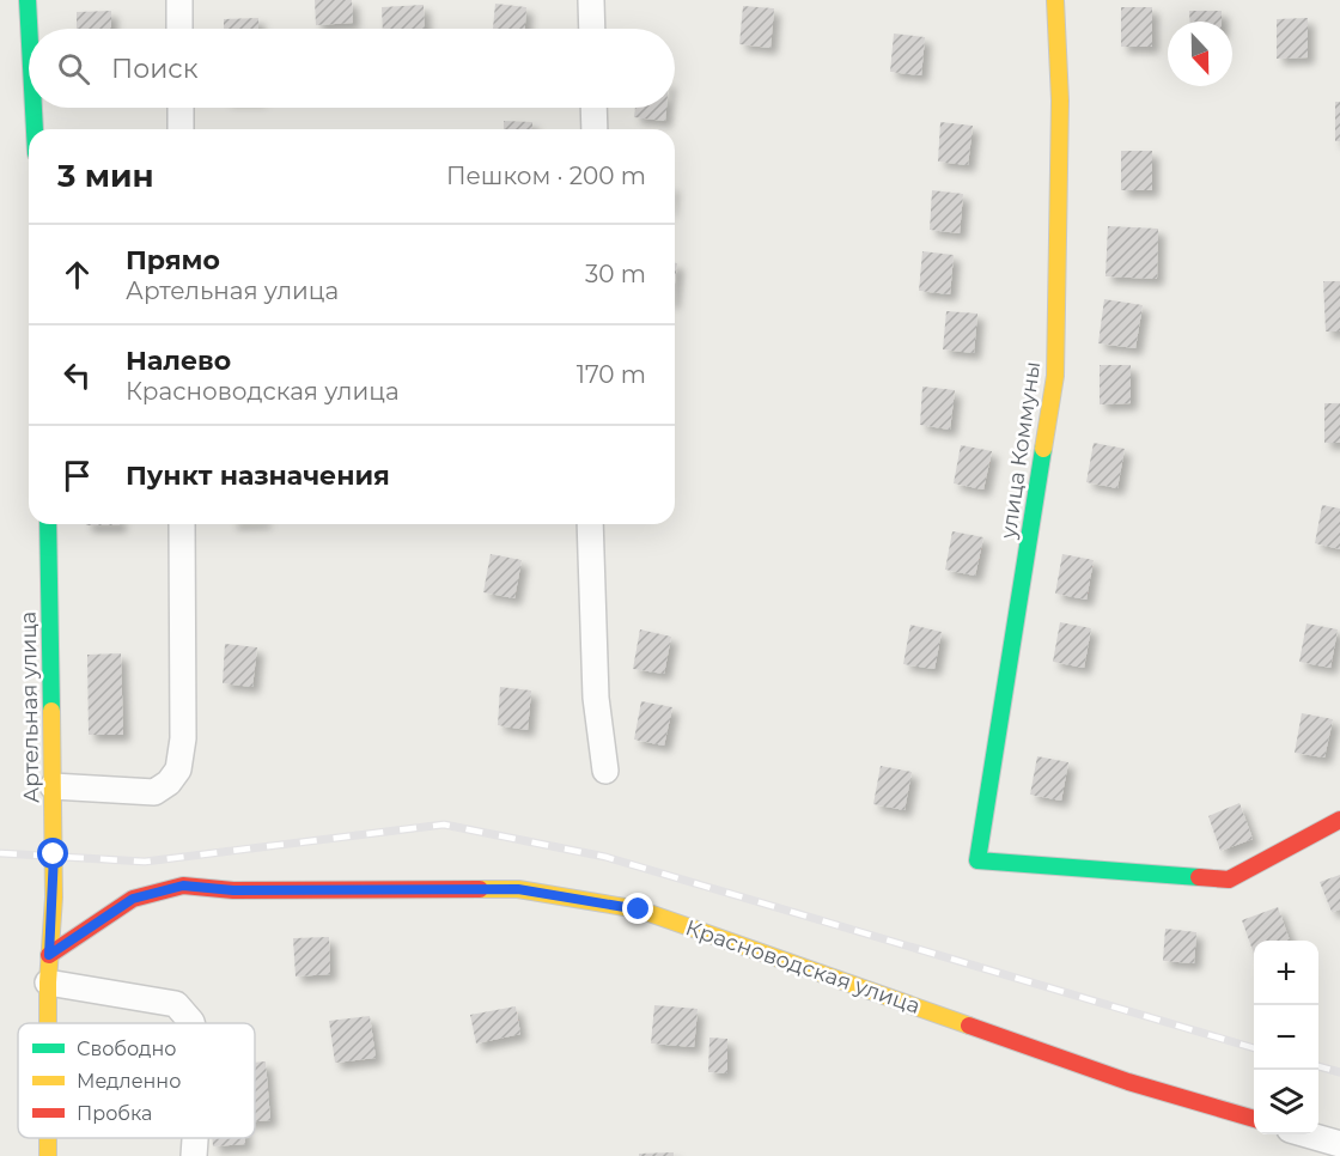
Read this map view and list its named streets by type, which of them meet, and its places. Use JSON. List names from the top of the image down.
{
  "streets": {
    "street": ["улица Коммуны", "Артельная улица", "Красноводская улица"]
  },
  "crossings": [
    ["Артельная улица", "Красноводская улица"]
  ],
  "legend": ["Свободно", "Медленно", "Пробка"],
  "north": "bottom",
  "page": {
    "search": "Поиск",
    "heading": ["3 мин", "Пешком · 200 m"],
    "list": [
      ["Прямо", "Артельная улица", "30 m"],
      ["Налево", "Красноводская улица", "170 m"],
      "Пункт назначения"
    ],
    "map_buttons": ["+", "−"]
  }
}
